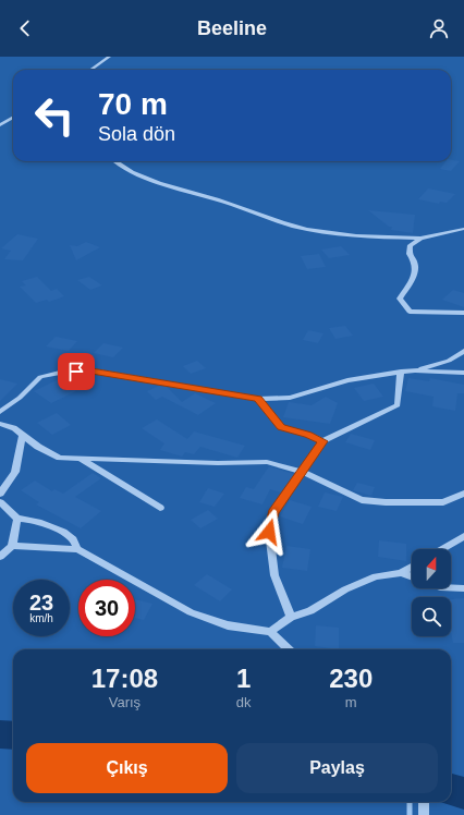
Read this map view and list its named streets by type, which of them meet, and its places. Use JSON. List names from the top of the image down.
{
  "north": "top",
  "page": {
    "header": "Beeline",
    "turn": ["70 m", "Sola dön"],
    "speed": "23 km/h",
    "limit": "30",
    "eta": [
      "17:08",
      "Varış",
      "1",
      "dk",
      "230",
      "m"
    ],
    "buttons": ["Çıkış", "Paylaş"]
  }
}
